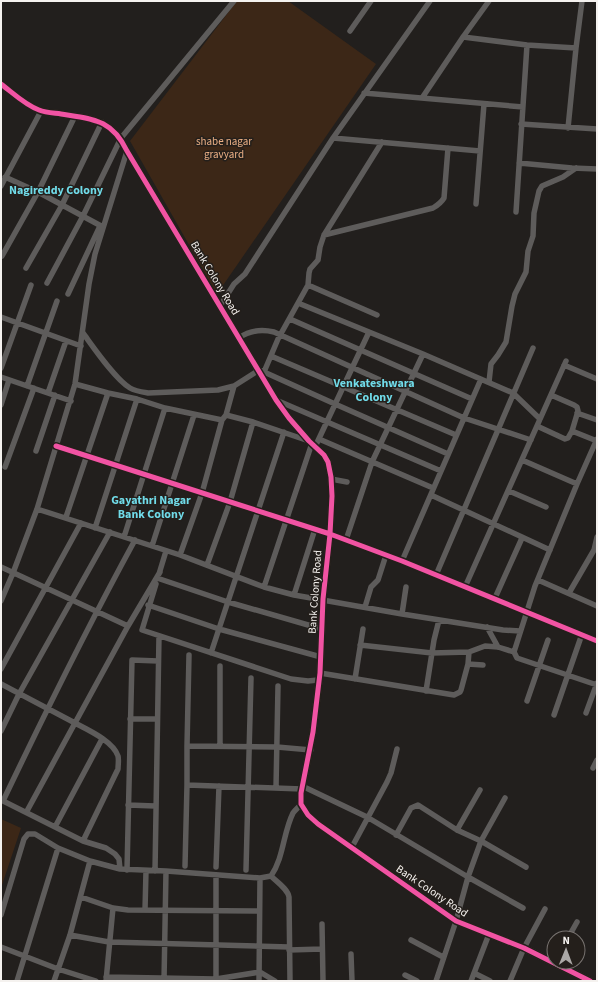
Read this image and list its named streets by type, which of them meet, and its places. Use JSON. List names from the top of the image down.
{
  "streets": {
    "street": ["Bank Colony Road"]
  },
  "districts": ["Nagireddy Colony", "Venkateshwara Colony", "Gayathri Nagar Bank Colony"],
  "parks": ["shabe nagar gravyard"],
  "north": "top"
}
